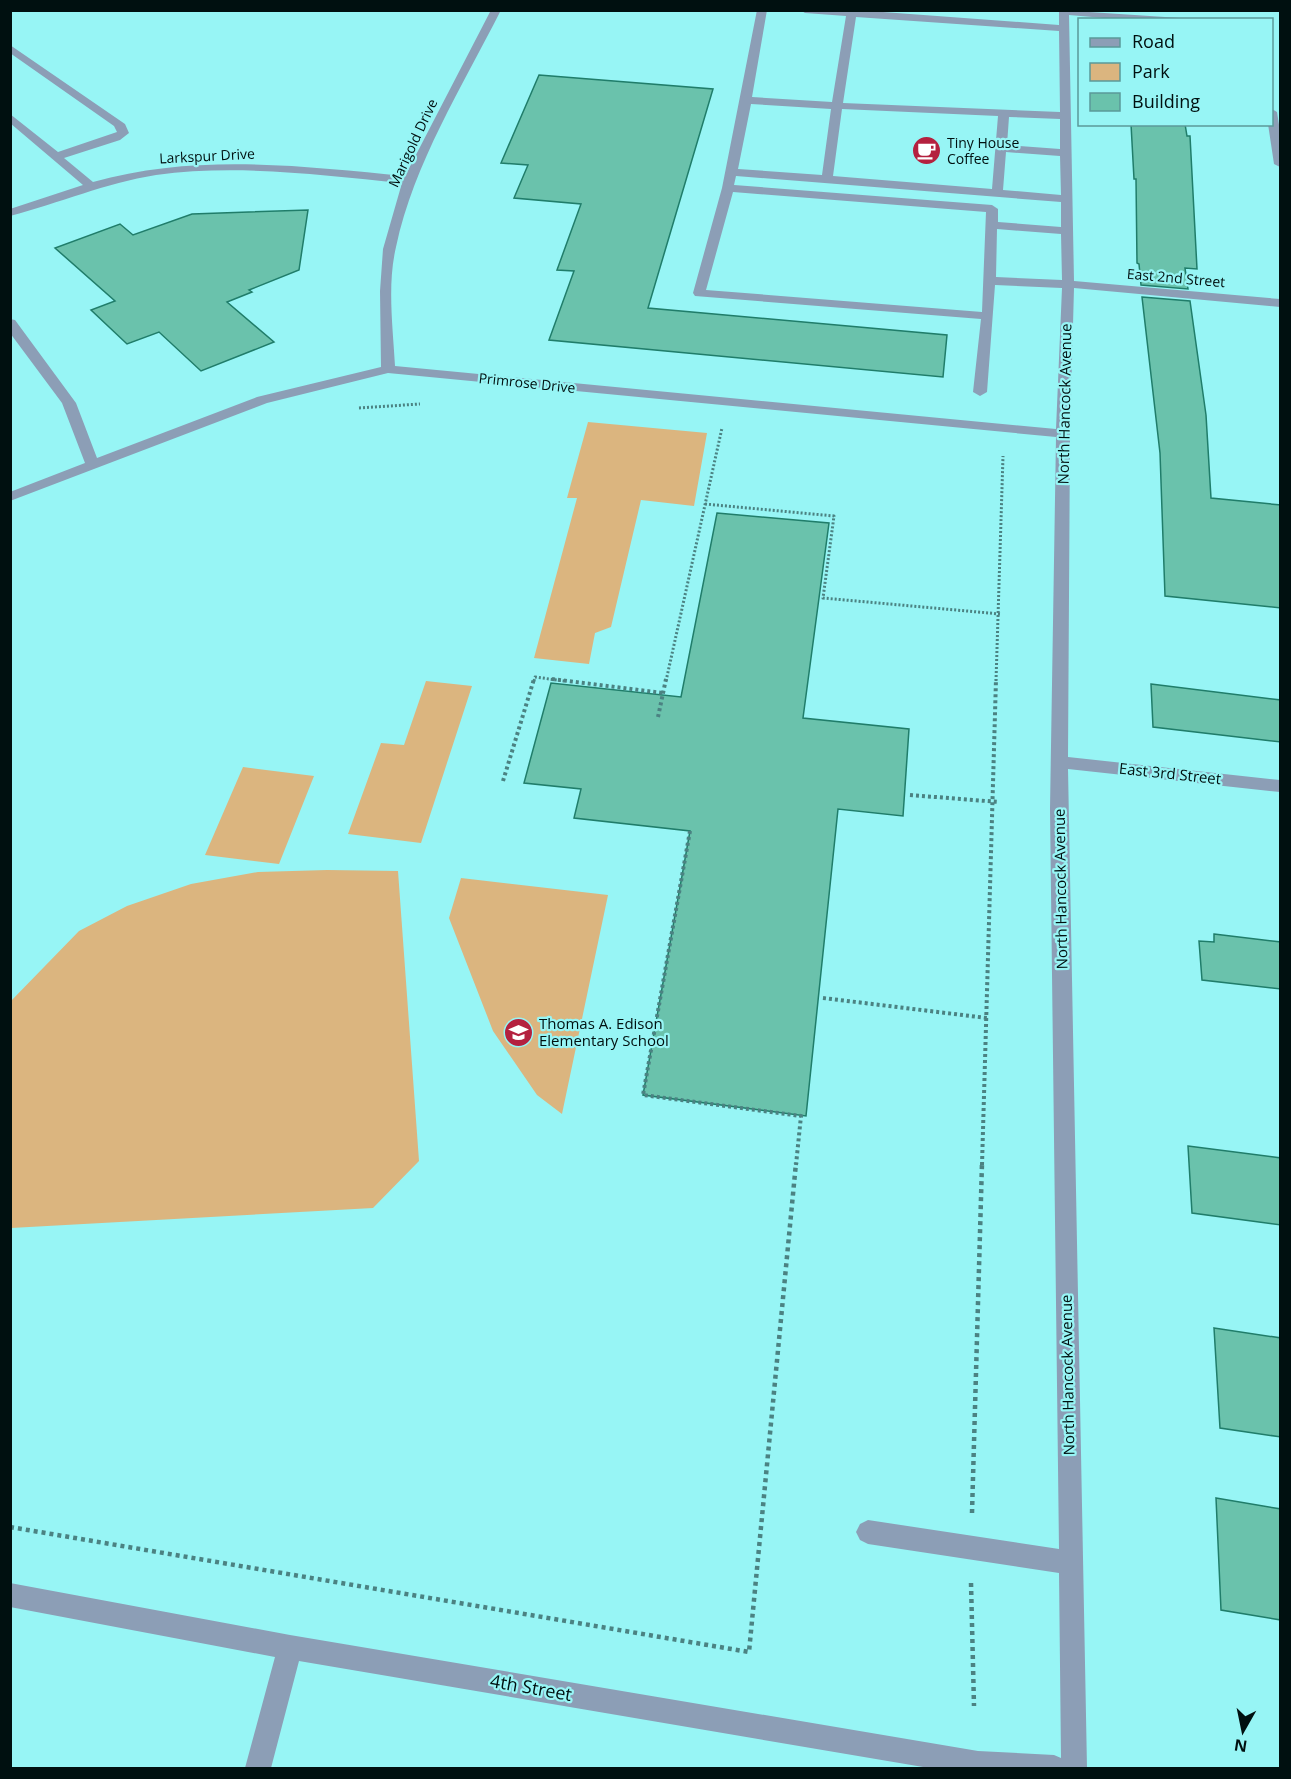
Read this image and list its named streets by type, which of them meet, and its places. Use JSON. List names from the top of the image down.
{
  "streets": {
    "street": [
      "Marigold Drive",
      "Larkspur Drive",
      "East 2nd Street",
      "Primrose Drive",
      "North Hancock Avenue",
      "East 3rd Street",
      "4th Street"
    ]
  },
  "crossings": [
    ["Marigold Drive", "Larkspur Drive"],
    ["Marigold Drive", "Primrose Drive"],
    ["East 2nd Street", "North Hancock Avenue"],
    ["Primrose Drive", "North Hancock Avenue"],
    ["North Hancock Avenue", "East 3rd Street"]
  ],
  "places": {
    "cafe": ["Tiny House Coffee"],
    "school or university": ["Thomas A. Edison Elementary School"]
  },
  "legend": ["Road", "Park", "Building"],
  "north": "bottom"
}
